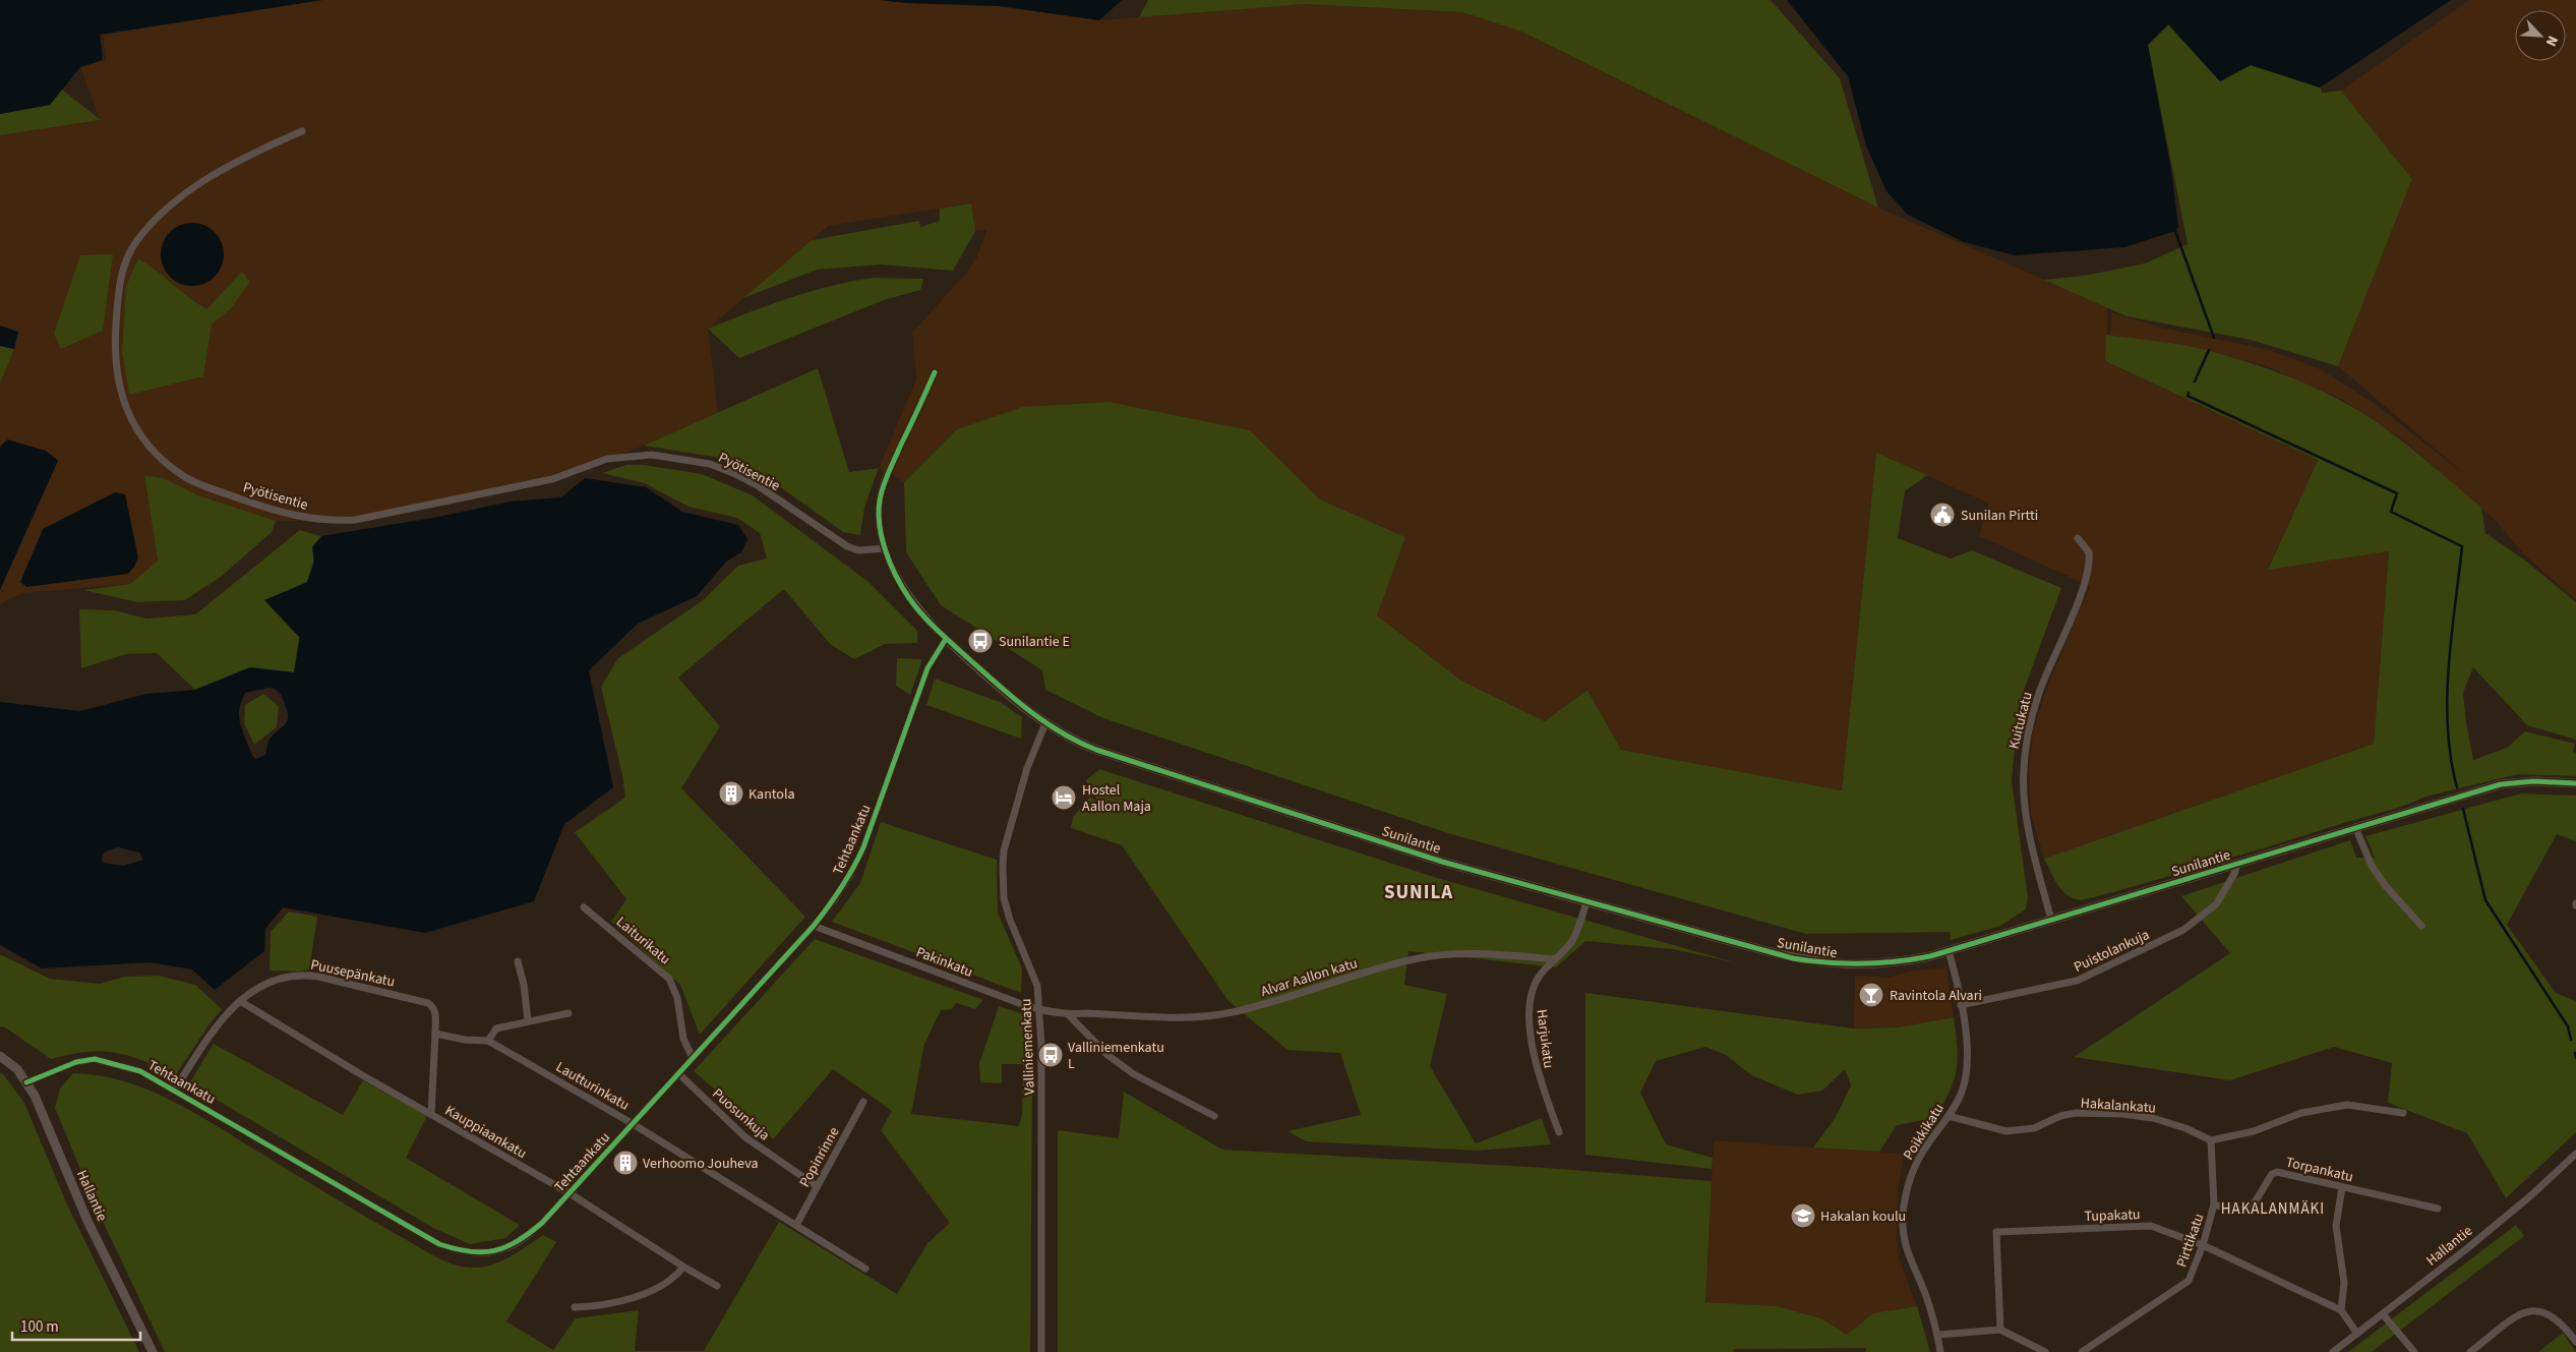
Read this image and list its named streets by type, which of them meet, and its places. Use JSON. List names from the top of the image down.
{
  "streets": {
    "street": [
      "Pyötisentie",
      "Kuitukatu",
      "Tehtaankatu",
      "Sunilantie",
      "Laiturikatu",
      "Puistolankuja",
      "Pakinkatu",
      "Puusepänkatu",
      "Alvar Aallon katu",
      "Harjukatu",
      "Valliniemenkatu",
      "Lautturinkatu",
      "Hakalankatu",
      "Puosunkuja",
      "Kauppiaankatu",
      "Poikkikatu",
      "Popinrinne",
      "Torpankatu",
      "Hallantie",
      "Tupakatu",
      "Pirttikatu"
    ]
  },
  "crossings": [
    ["Kuitukatu", "Sunilantie"],
    ["Tehtaankatu", "Sunilantie"],
    ["Tehtaankatu", "Laiturikatu"],
    ["Tehtaankatu", "Pakinkatu"],
    ["Tehtaankatu", "Puusepänkatu"],
    ["Tehtaankatu", "Lautturinkatu"],
    ["Tehtaankatu", "Puosunkuja"],
    ["Tehtaankatu", "Kauppiaankatu"],
    ["Tehtaankatu", "Hallantie"],
    ["Sunilantie", "Puistolankuja"],
    ["Sunilantie", "Harjukatu"],
    ["Sunilantie", "Valliniemenkatu"],
    ["Sunilantie", "Poikkikatu"],
    ["Puistolankuja", "Poikkikatu"],
    ["Pakinkatu", "Alvar Aallon katu"],
    ["Pakinkatu", "Valliniemenkatu"],
    ["Puusepänkatu", "Kauppiaankatu"],
    ["Alvar Aallon katu", "Harjukatu"],
    ["Lautturinkatu", "Popinrinne"],
    ["Hakalankatu", "Poikkikatu"],
    ["Hakalankatu", "Pirttikatu"],
    ["Puosunkuja", "Popinrinne"],
    ["Torpankatu", "Pirttikatu"],
    ["Hallantie", "Tupakatu"],
    ["Tupakatu", "Pirttikatu"]
  ],
  "districts": ["SUNILA", "HAKALANMÄKI"],
  "places": {
    "public building": ["Sunilan Pirtti"],
    "bus stop": ["Sunilantie E", "Valliniemenkatu L"],
    "building": ["Kantola", "Verhoomo Jouheva"],
    "hotel": ["Hostel Aallon Maja"],
    "bar": ["Ravintola Alvari"],
    "school or university": ["Hakalan koulu"]
  },
  "scale_bar": "100 m",
  "north": "bottom right"
}
